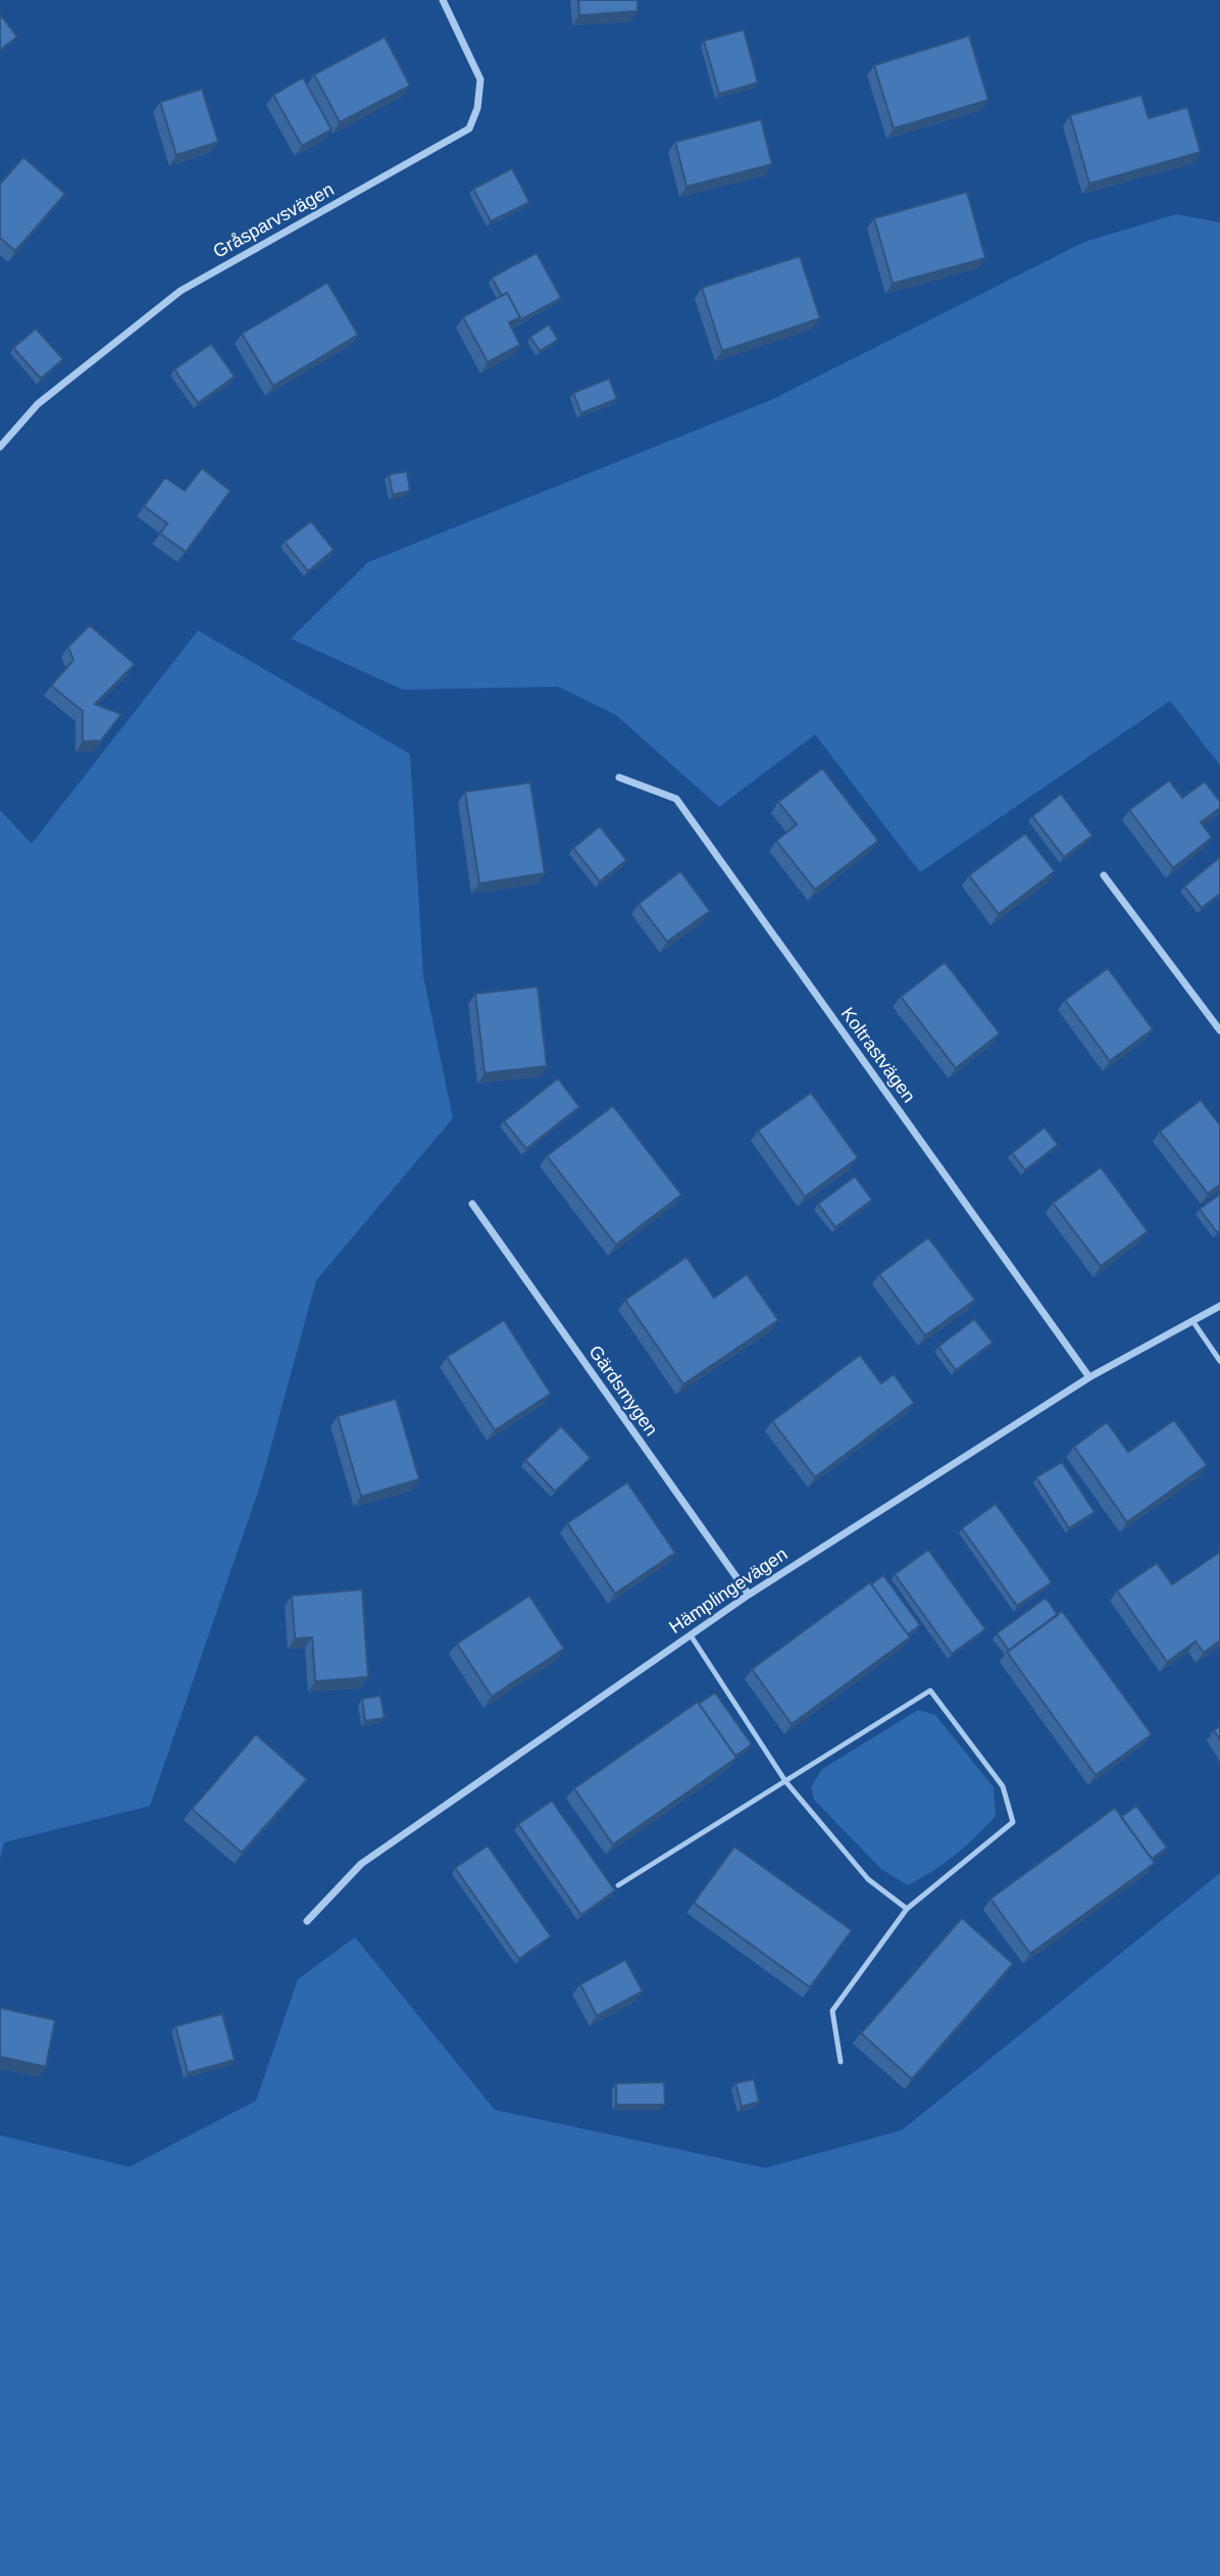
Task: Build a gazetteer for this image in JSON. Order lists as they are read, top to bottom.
{
  "streets": {
    "street": [
      "Gråsparvsvägen",
      "Koltrastvägen",
      "Gärdsmygen",
      "Hämplingevägen"
    ]
  },
  "crossings": [
    ["Koltrastvägen", "Hämplingevägen"],
    ["Gärdsmygen", "Hämplingevägen"]
  ]
}
